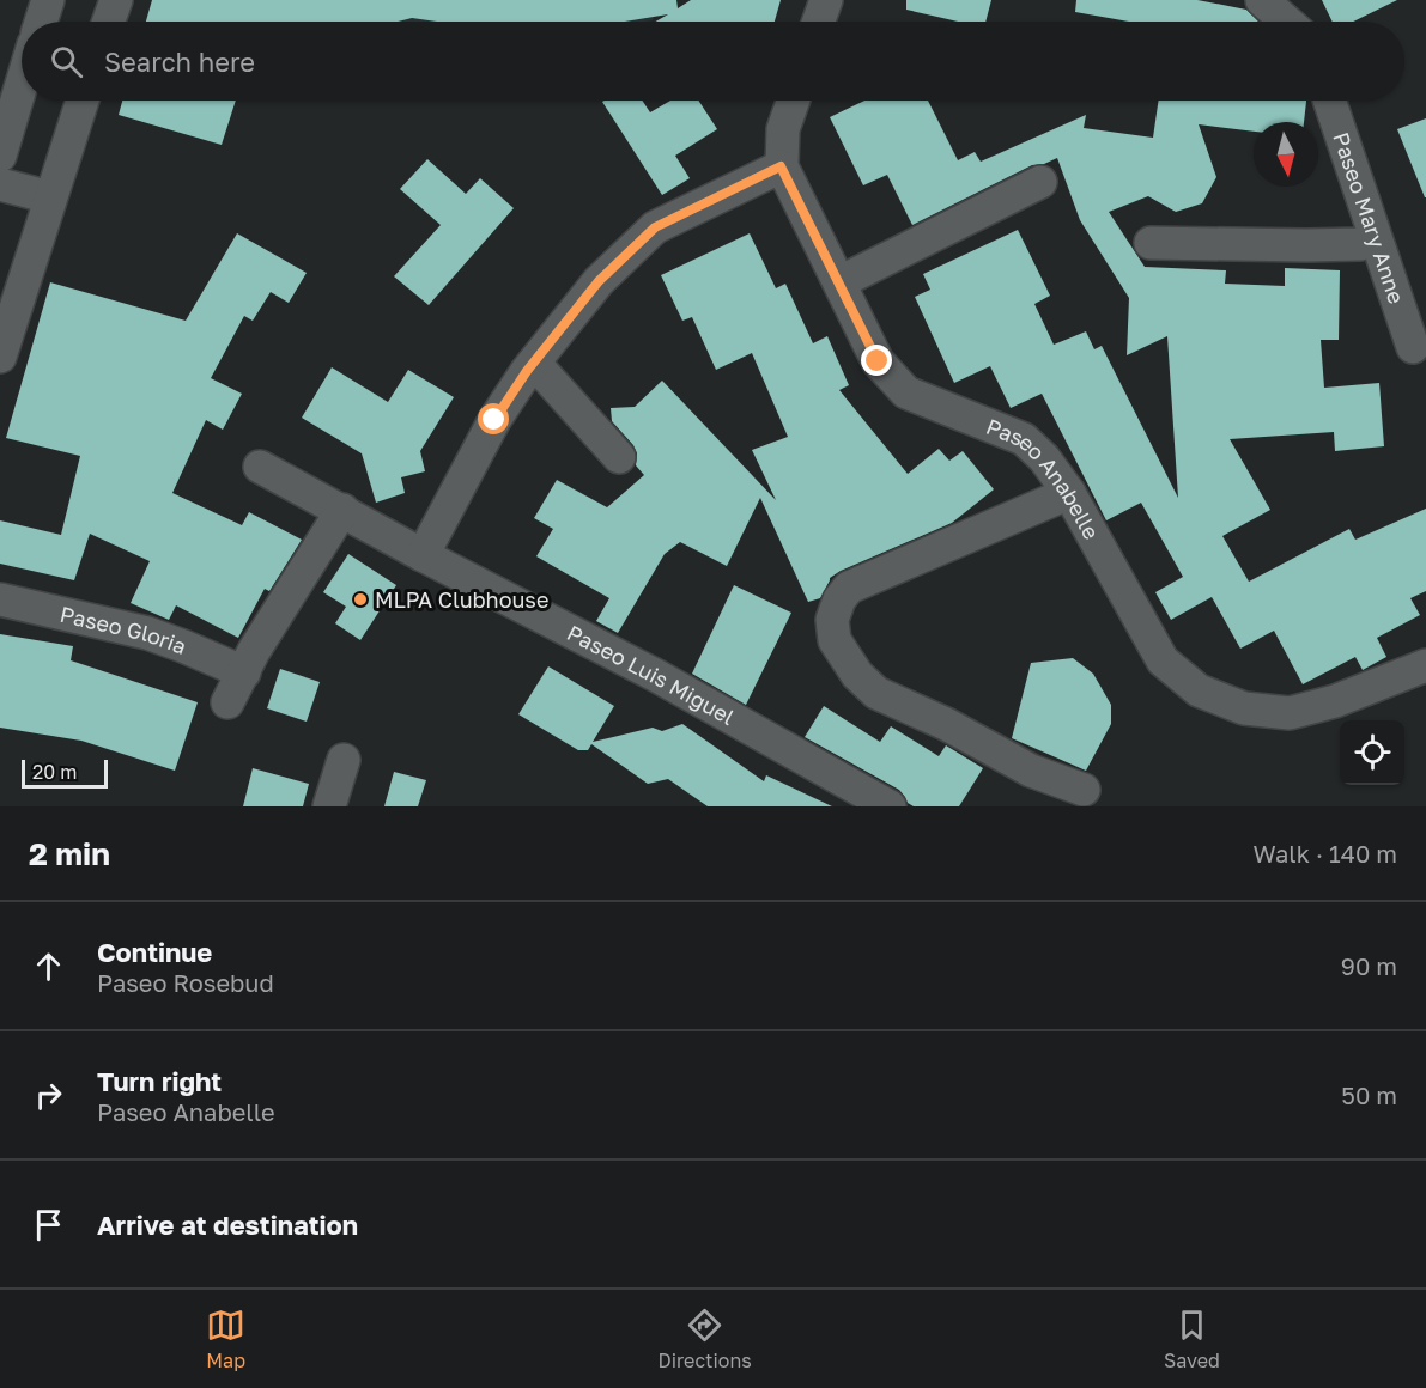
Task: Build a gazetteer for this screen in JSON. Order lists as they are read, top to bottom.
{
  "streets": {
    "street": [
      "Paseo Mary Anne",
      "Paseo Anabelle",
      "Paseo Gloria",
      "Paseo Luis Miguel"
    ]
  },
  "places": ["MLPA Clubhouse"],
  "scale_bar": "20 m",
  "north": "bottom",
  "page": {
    "search": "Search here",
    "scale": "20 m",
    "heading": ["2 min", "Walk · 140 m"],
    "list": [
      ["Continue", "Paseo Rosebud", "90 m"],
      ["Turn right", "Paseo Anabelle", "50 m"],
      "Arrive at destination"
    ],
    "nav": ["Map", "Directions", "Saved"]
  }
}
